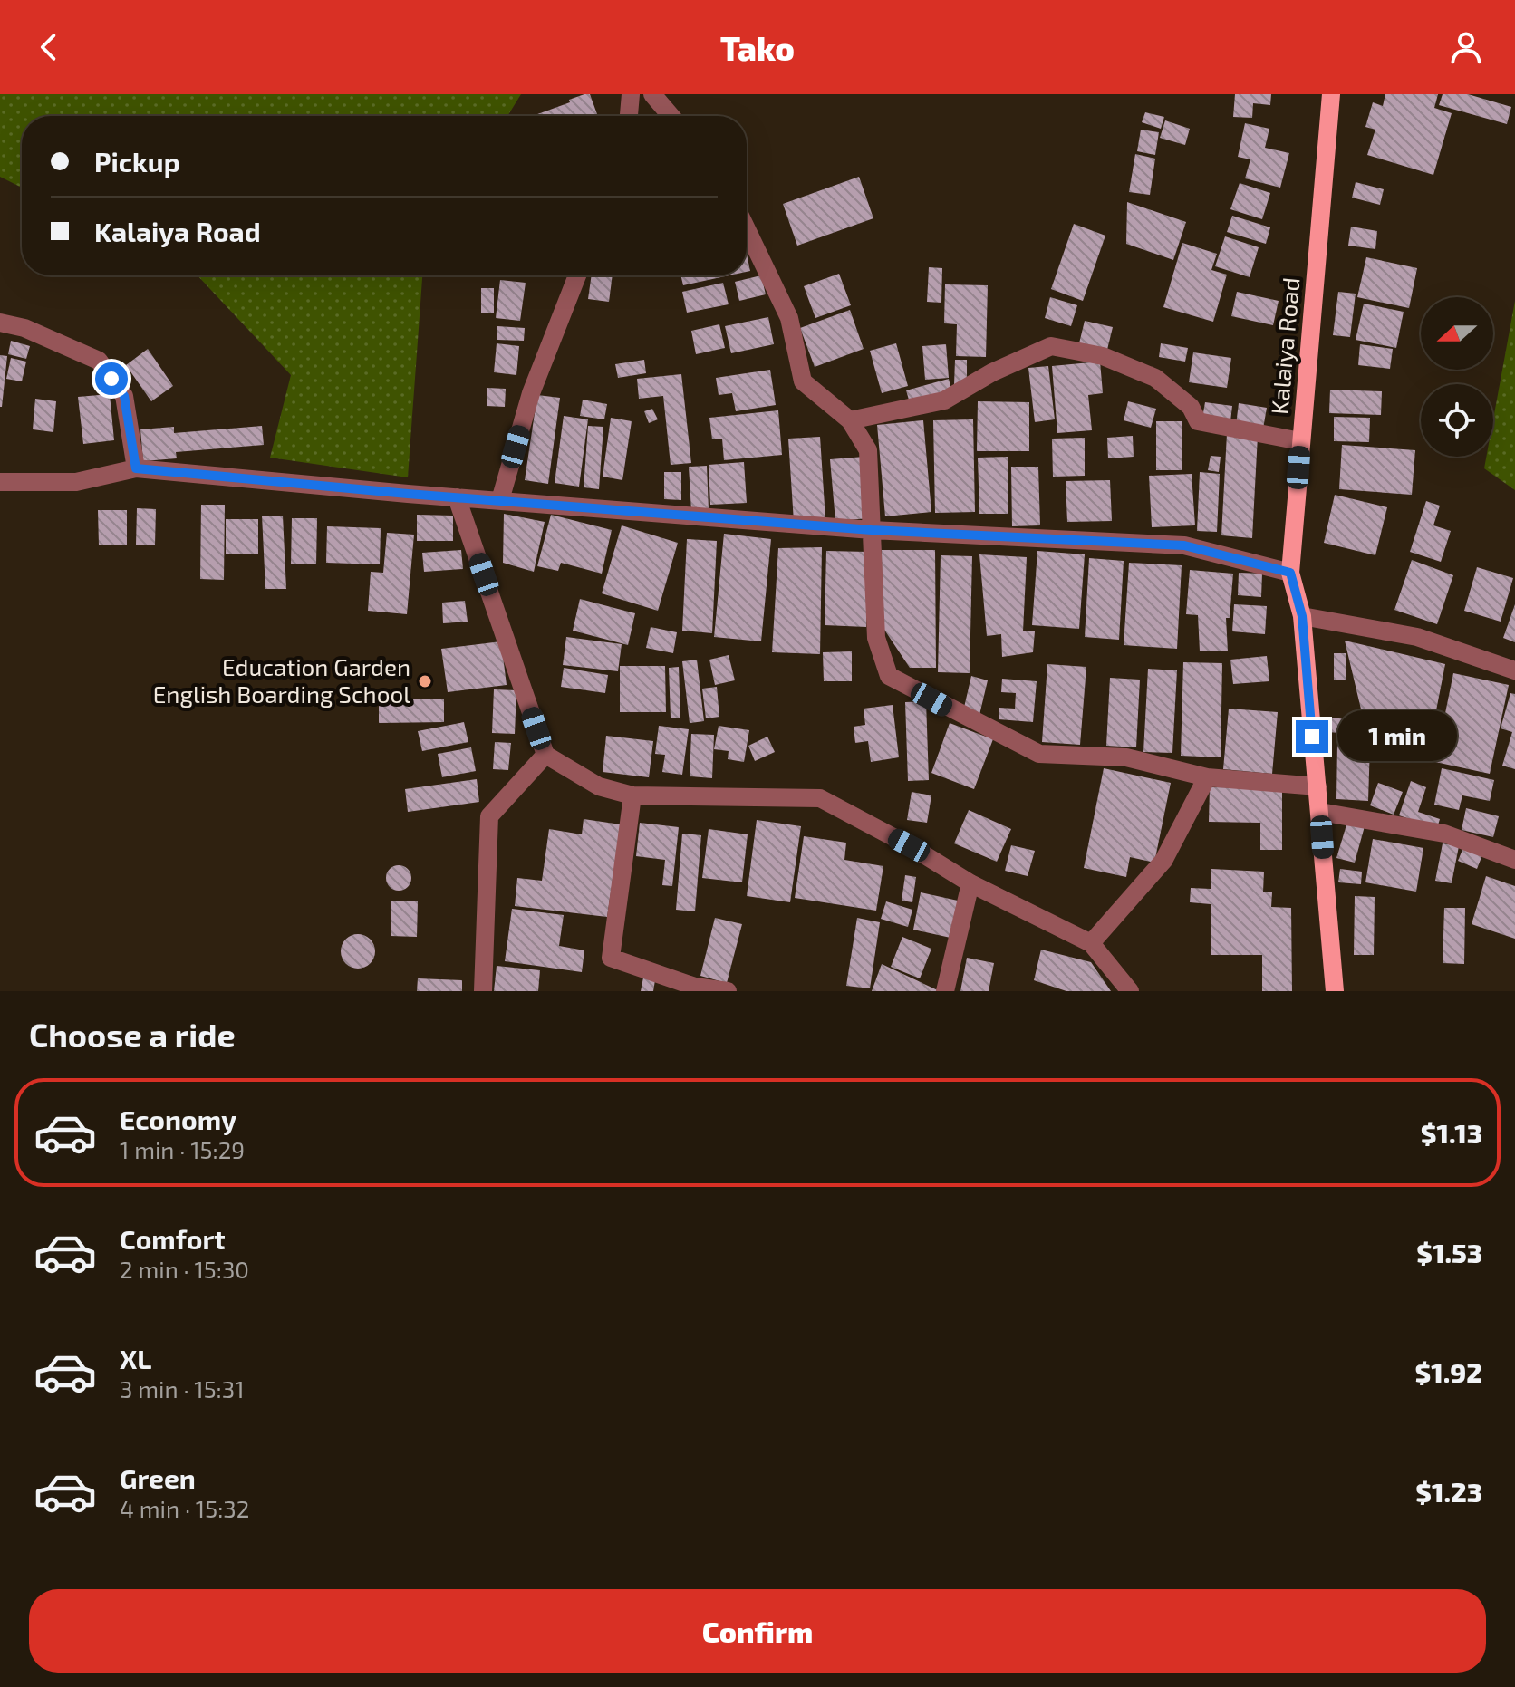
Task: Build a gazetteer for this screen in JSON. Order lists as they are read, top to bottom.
{
  "streets": {
    "main road": ["Kalaiya Road"]
  },
  "places": ["Education Garden English Boarding School"],
  "north": "left",
  "page": {
    "header": "Tako",
    "banner": ["Pickup", "Kalaiya Road"],
    "bubble": "1 min",
    "heading": "Choose a ride",
    "list": [
      {
        "name": "Economy",
        "note": "1 min · 15:29",
        "value": "$1.13"
      },
      {
        "name": "Comfort",
        "note": "2 min · 15:30",
        "value": "$1.53"
      },
      {
        "name": "XL",
        "note": "3 min · 15:31",
        "value": "$1.92"
      },
      {
        "name": "Green",
        "note": "4 min · 15:32",
        "value": "$1.23"
      }
    ],
    "buttons": "Confirm"
  }
}
